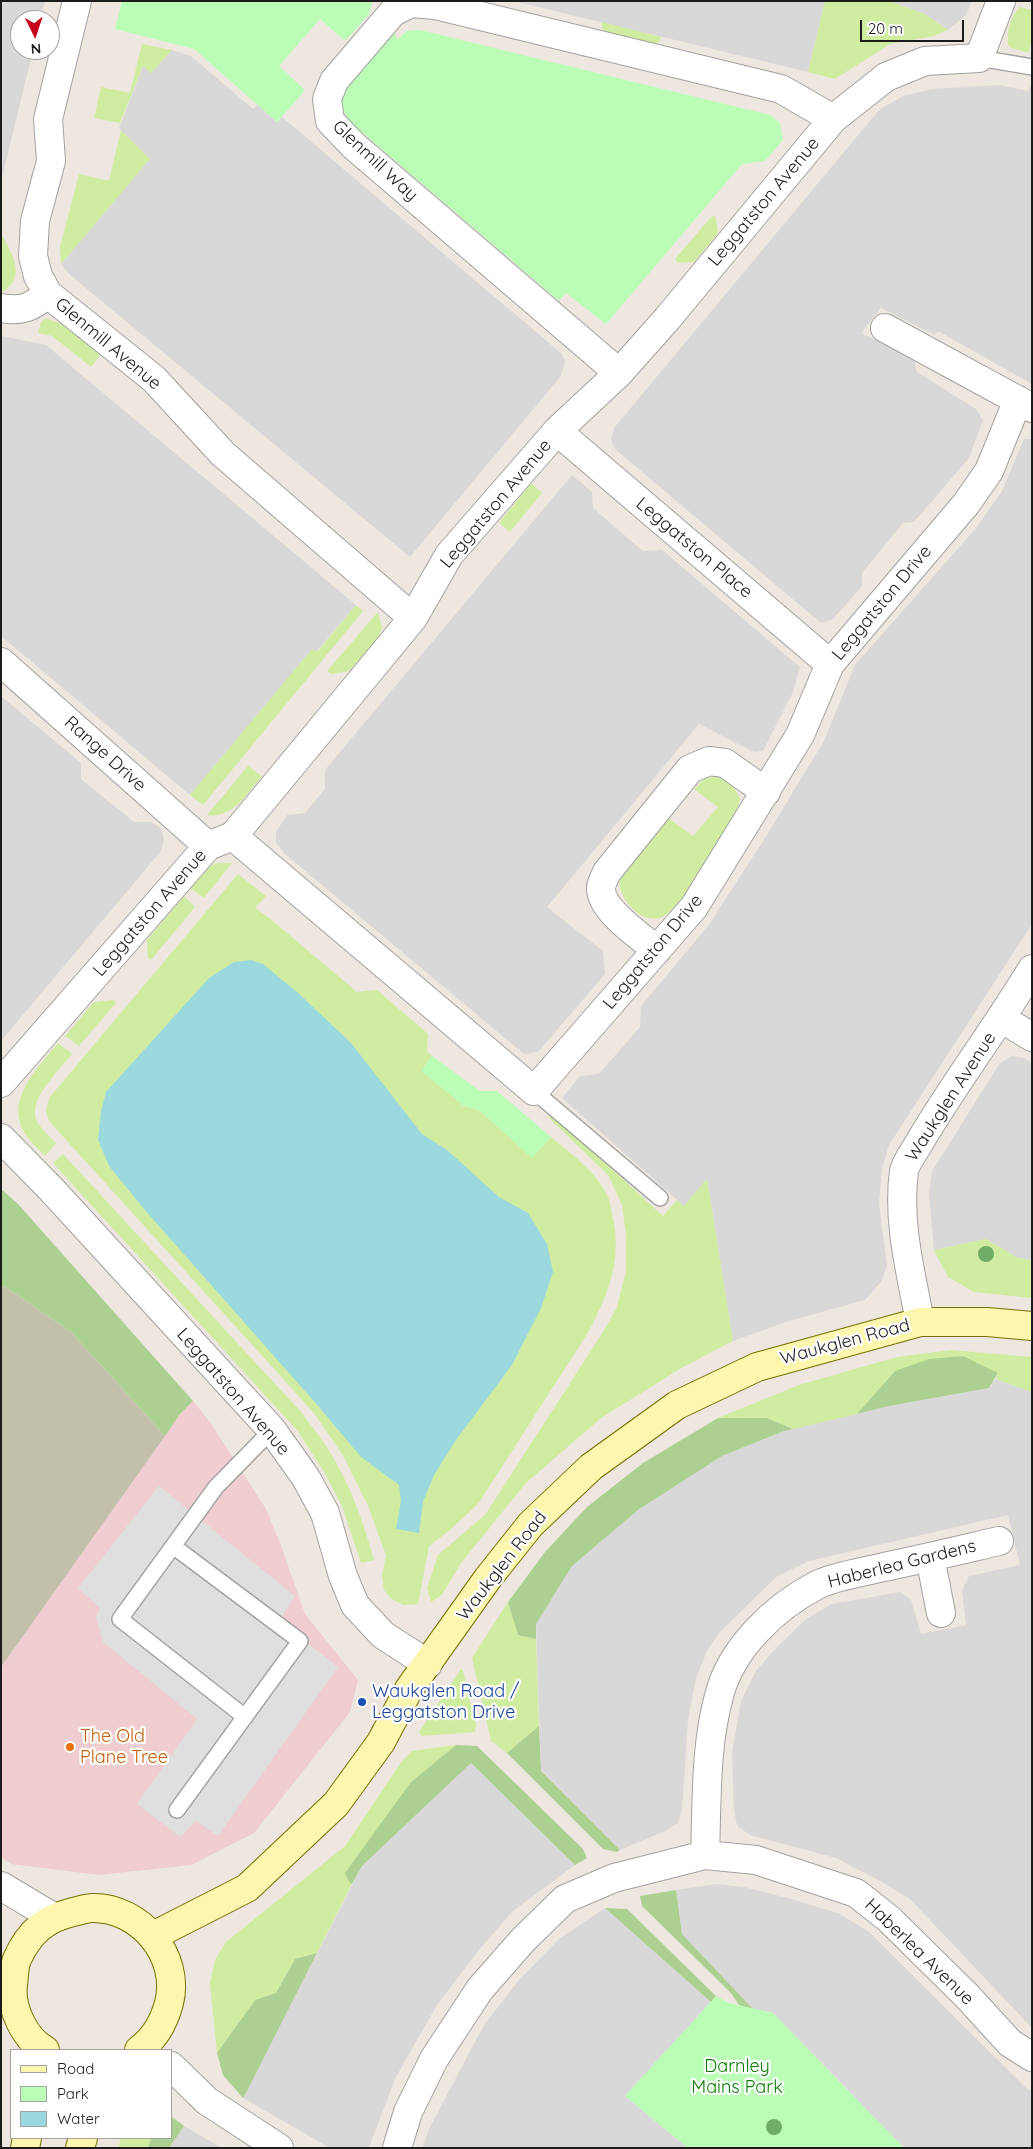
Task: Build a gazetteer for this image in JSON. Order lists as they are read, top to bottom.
{
  "streets": {
    "street": [
      "Glenmill Way",
      "Leggatston Avenue",
      "Glenmill Avenue",
      "Leggatston Place",
      "Leggatston Drive",
      "Range Drive",
      "Waukglen Avenue",
      "Waukglen Road",
      "Haberlea Gardens",
      "Haberlea Avenue"
    ]
  },
  "crossings": [
    ["Glenmill Way", "Leggatston Avenue"],
    ["Leggatston Avenue", "Glenmill Avenue"],
    ["Leggatston Avenue", "Leggatston Place"],
    ["Leggatston Avenue", "Range Drive"],
    ["Leggatston Avenue", "Waukglen Road"],
    ["Leggatston Place", "Leggatston Drive"],
    ["Waukglen Avenue", "Waukglen Road"],
    ["Haberlea Gardens", "Haberlea Avenue"]
  ],
  "parks": ["Darnley Mains Park"],
  "places": ["Waukglen Road / Leggatston Drive", "The Old Plane Tree"],
  "legend": ["Road", "Park", "Water"],
  "scale_bar": "20 m",
  "north": "bottom"
}
